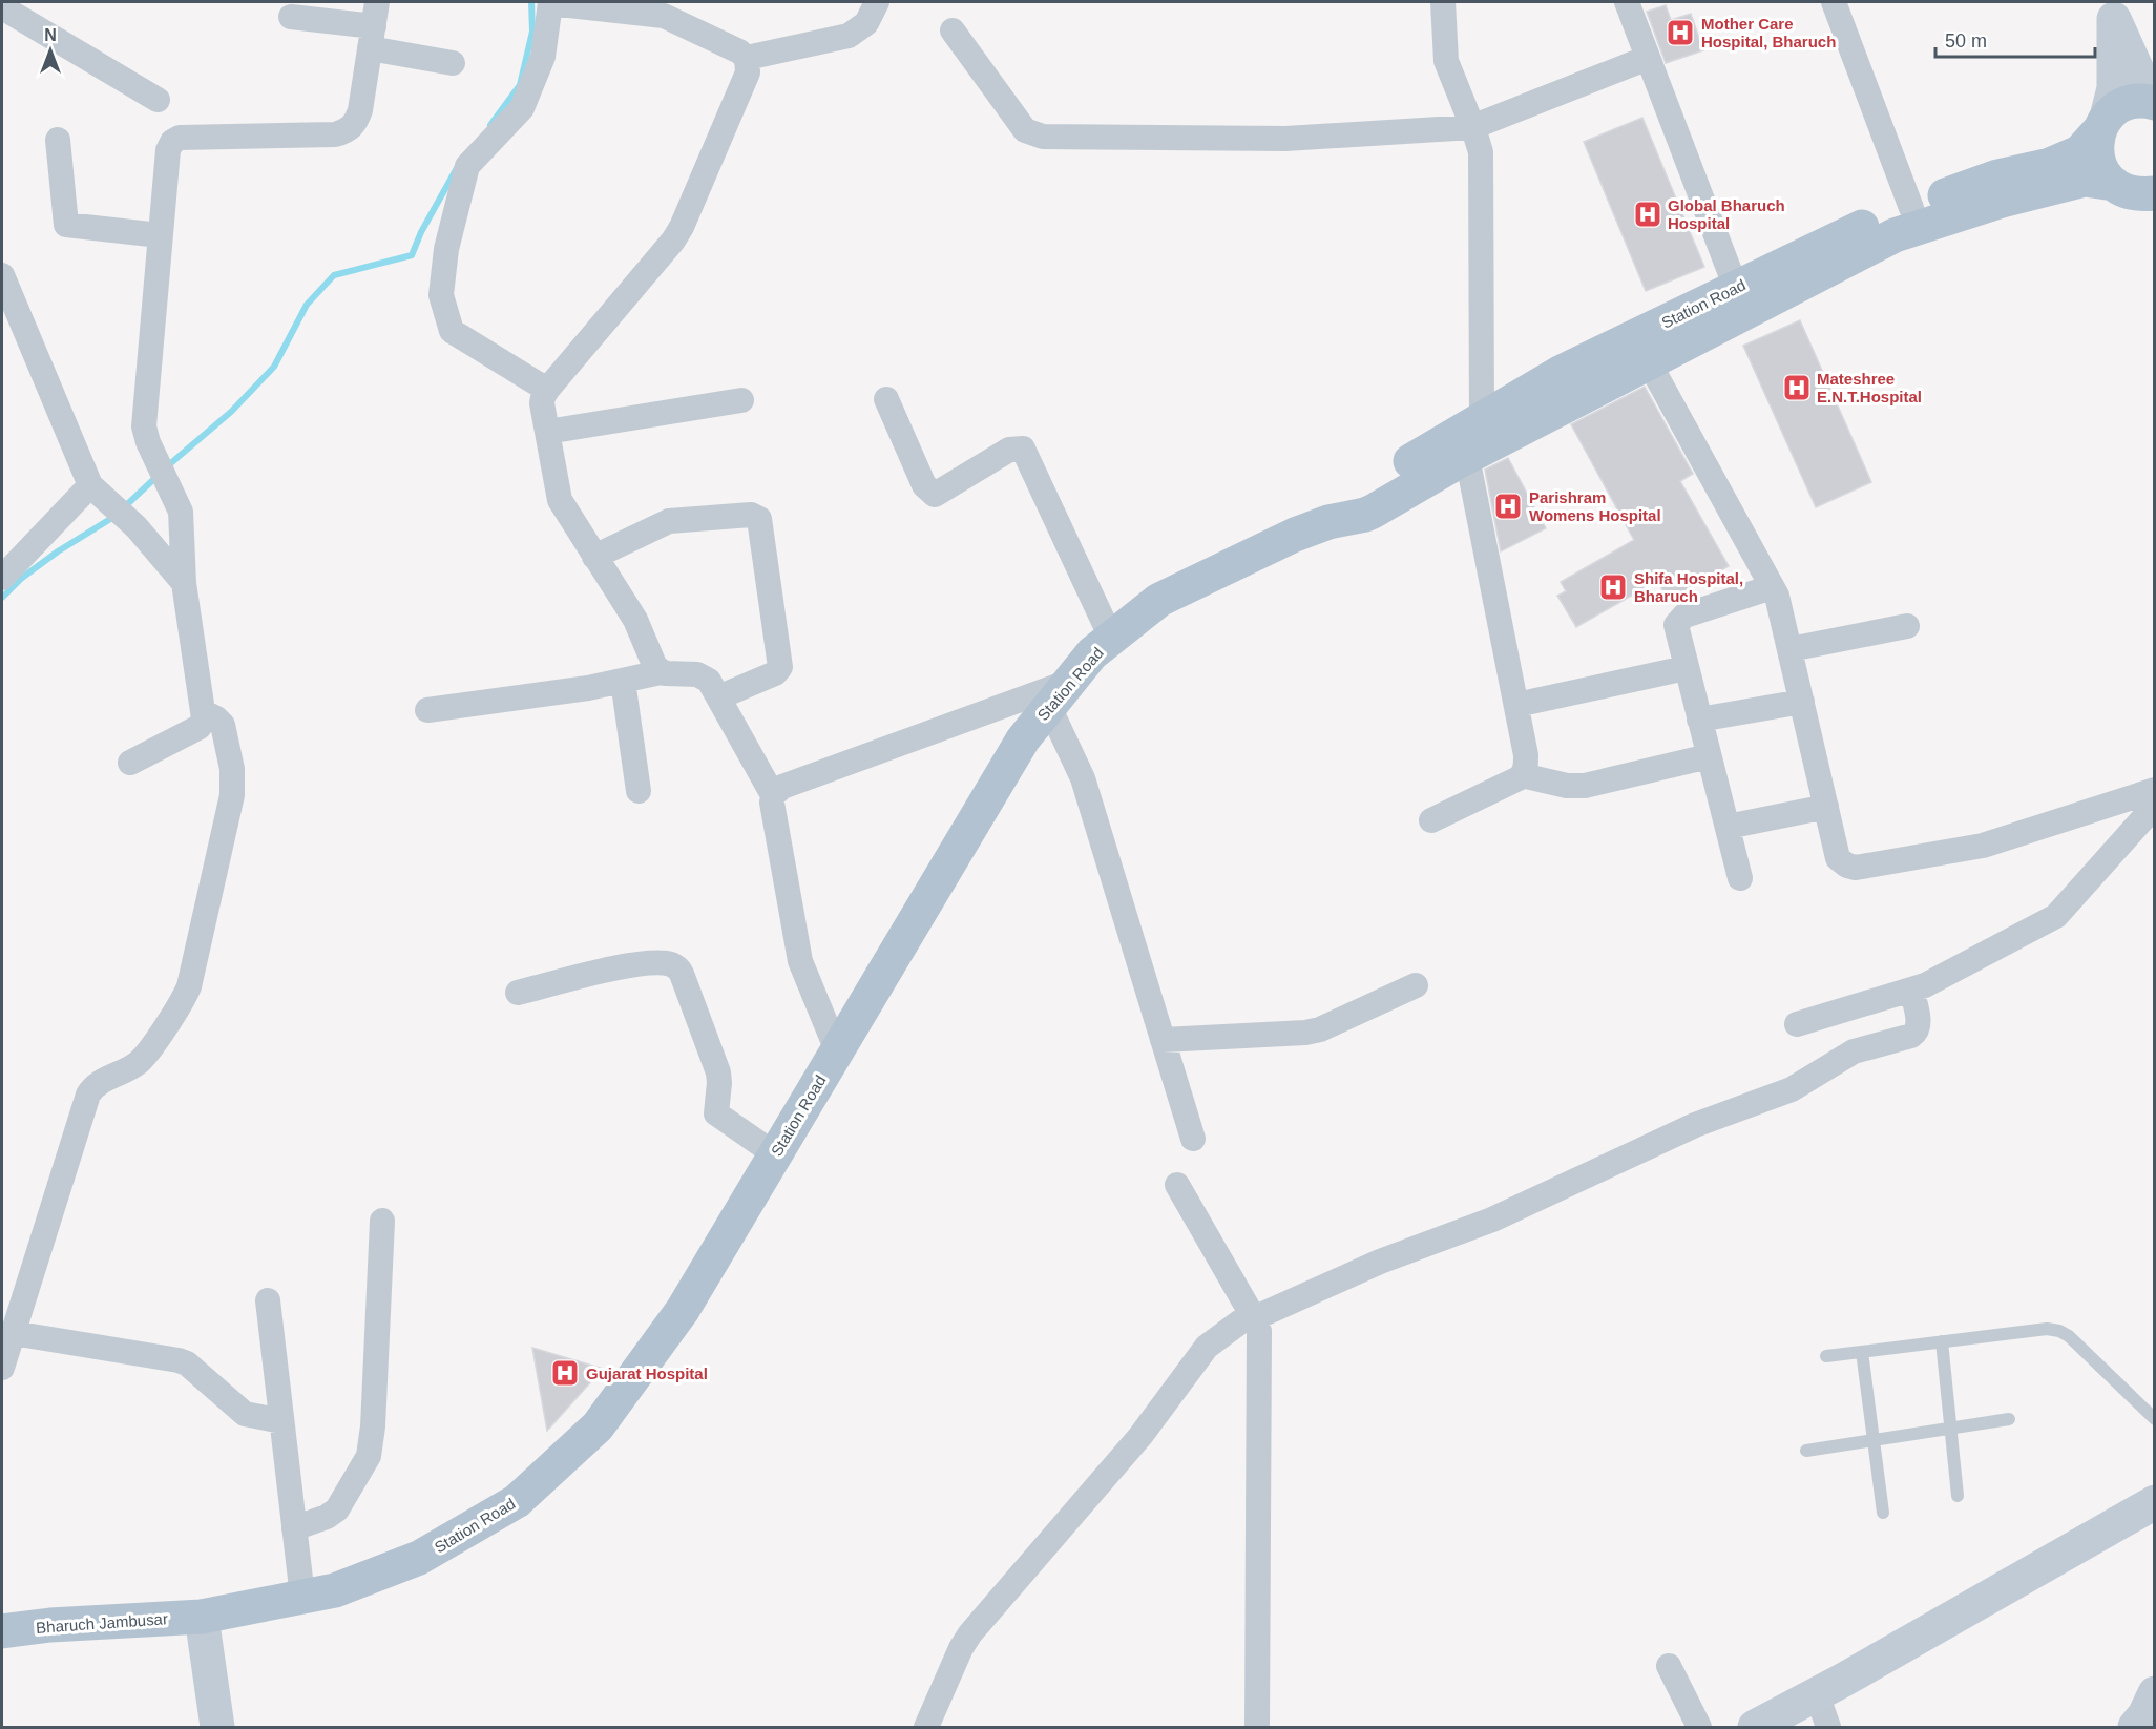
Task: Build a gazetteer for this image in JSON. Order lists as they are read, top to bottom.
{
  "streets": {
    "main road": ["Station Road", "Bharuch Jambusar"]
  },
  "crossings": [
    ["Station Road", "Bharuch Jambusar"]
  ],
  "places": {
    "hospital": [
      "Mother Care Hospital, Bharuch",
      "Global Bharuch Hospital",
      "Mateshree E.N.T.Hospital",
      "Parishram Womens Hospital",
      "Shifa Hospital, Bharuch",
      "Gujarat Hospital"
    ]
  },
  "scale_bar": "50 m",
  "north": "top"
}
